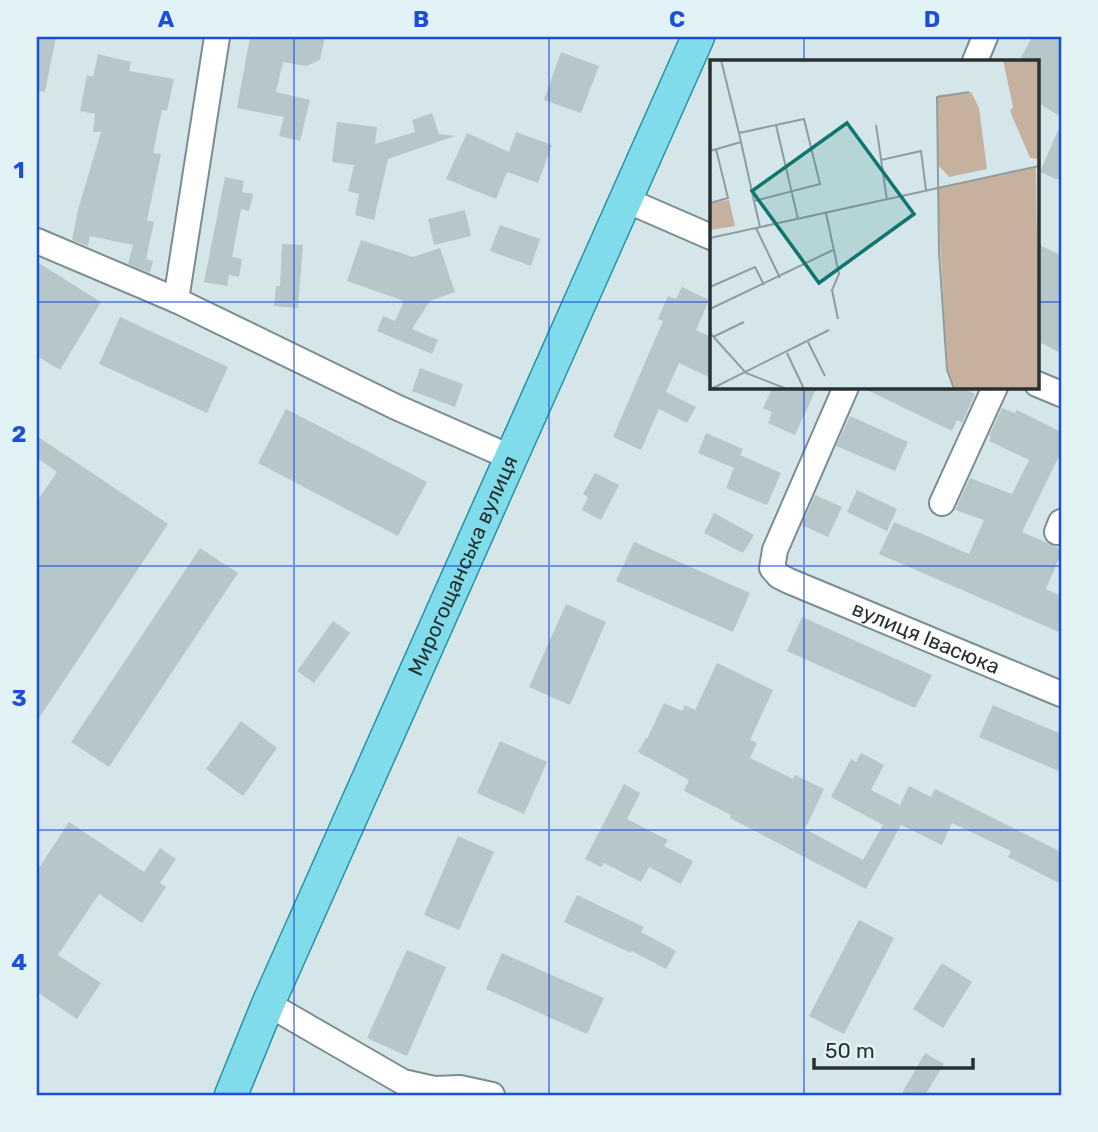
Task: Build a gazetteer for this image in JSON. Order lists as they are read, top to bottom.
{
  "streets": {
    "main road": ["Мирогощанська вулиця"],
    "street": ["вулиця Івасюка"]
  },
  "scale_bar": "50 m",
  "grid": {
    "columns": [
      "A",
      "B",
      "C",
      "D"
    ],
    "rows": [
      "1",
      "2",
      "3",
      "4"
    ]
  }
}
